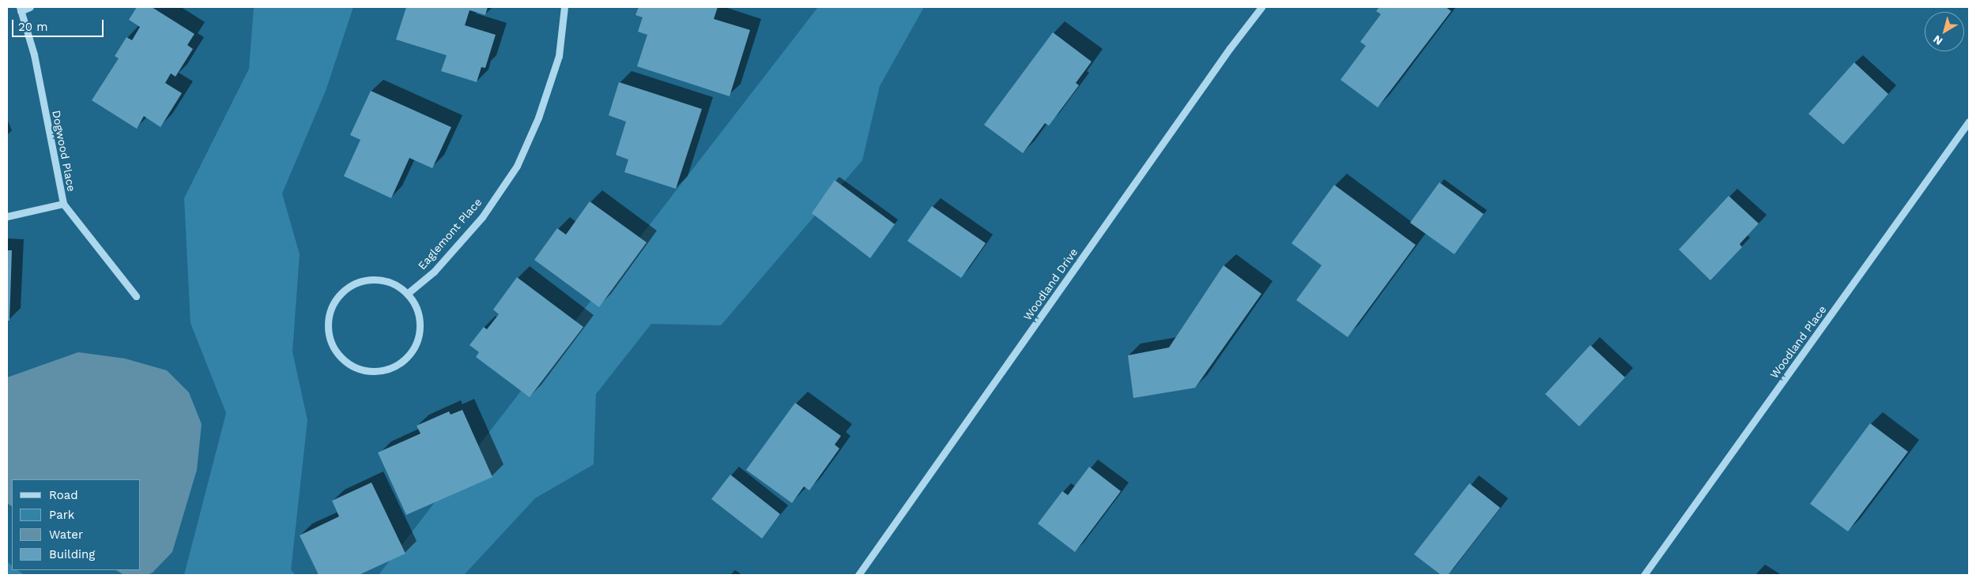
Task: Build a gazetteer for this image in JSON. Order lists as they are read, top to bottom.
{
  "streets": {
    "street": [
      "Dogwood Place",
      "Eaglemont Place",
      "Woodland Drive",
      "Woodland Place"
    ]
  },
  "legend": [
    "Road",
    "Park",
    "Water",
    "Building"
  ],
  "scale_bar": "20 m",
  "north": "bottom left"
}
